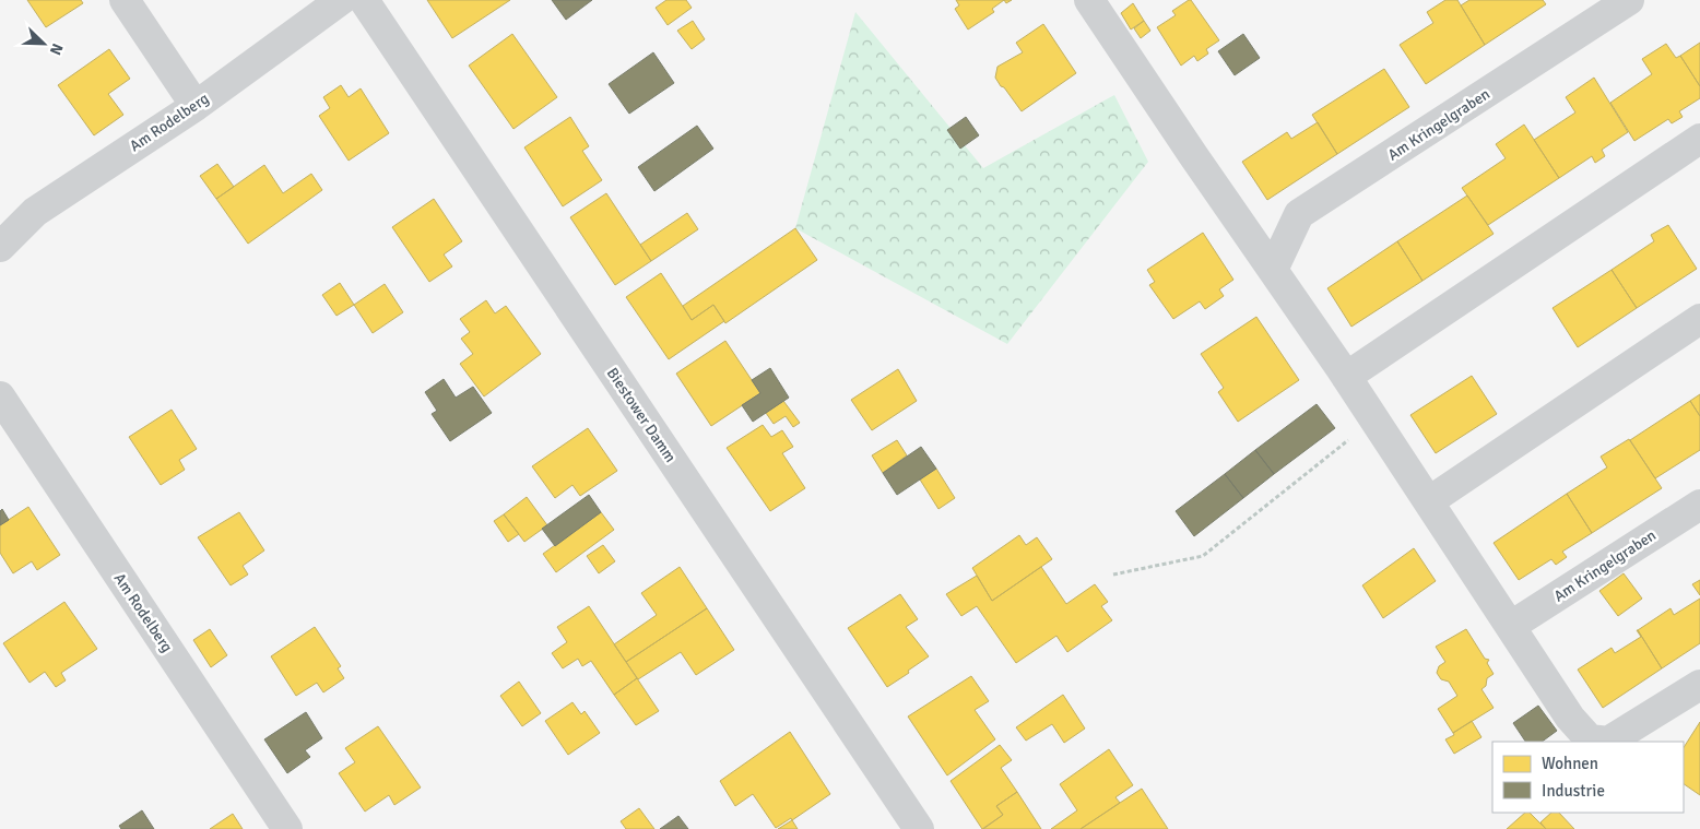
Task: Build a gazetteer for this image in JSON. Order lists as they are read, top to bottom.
{
  "streets": {
    "street": ["Am Rodelberg", "Am Kringelgraben", "Biestower Damm"]
  },
  "legend": ["Wohnen", "Industrie"],
  "north": "bottom right"
}
